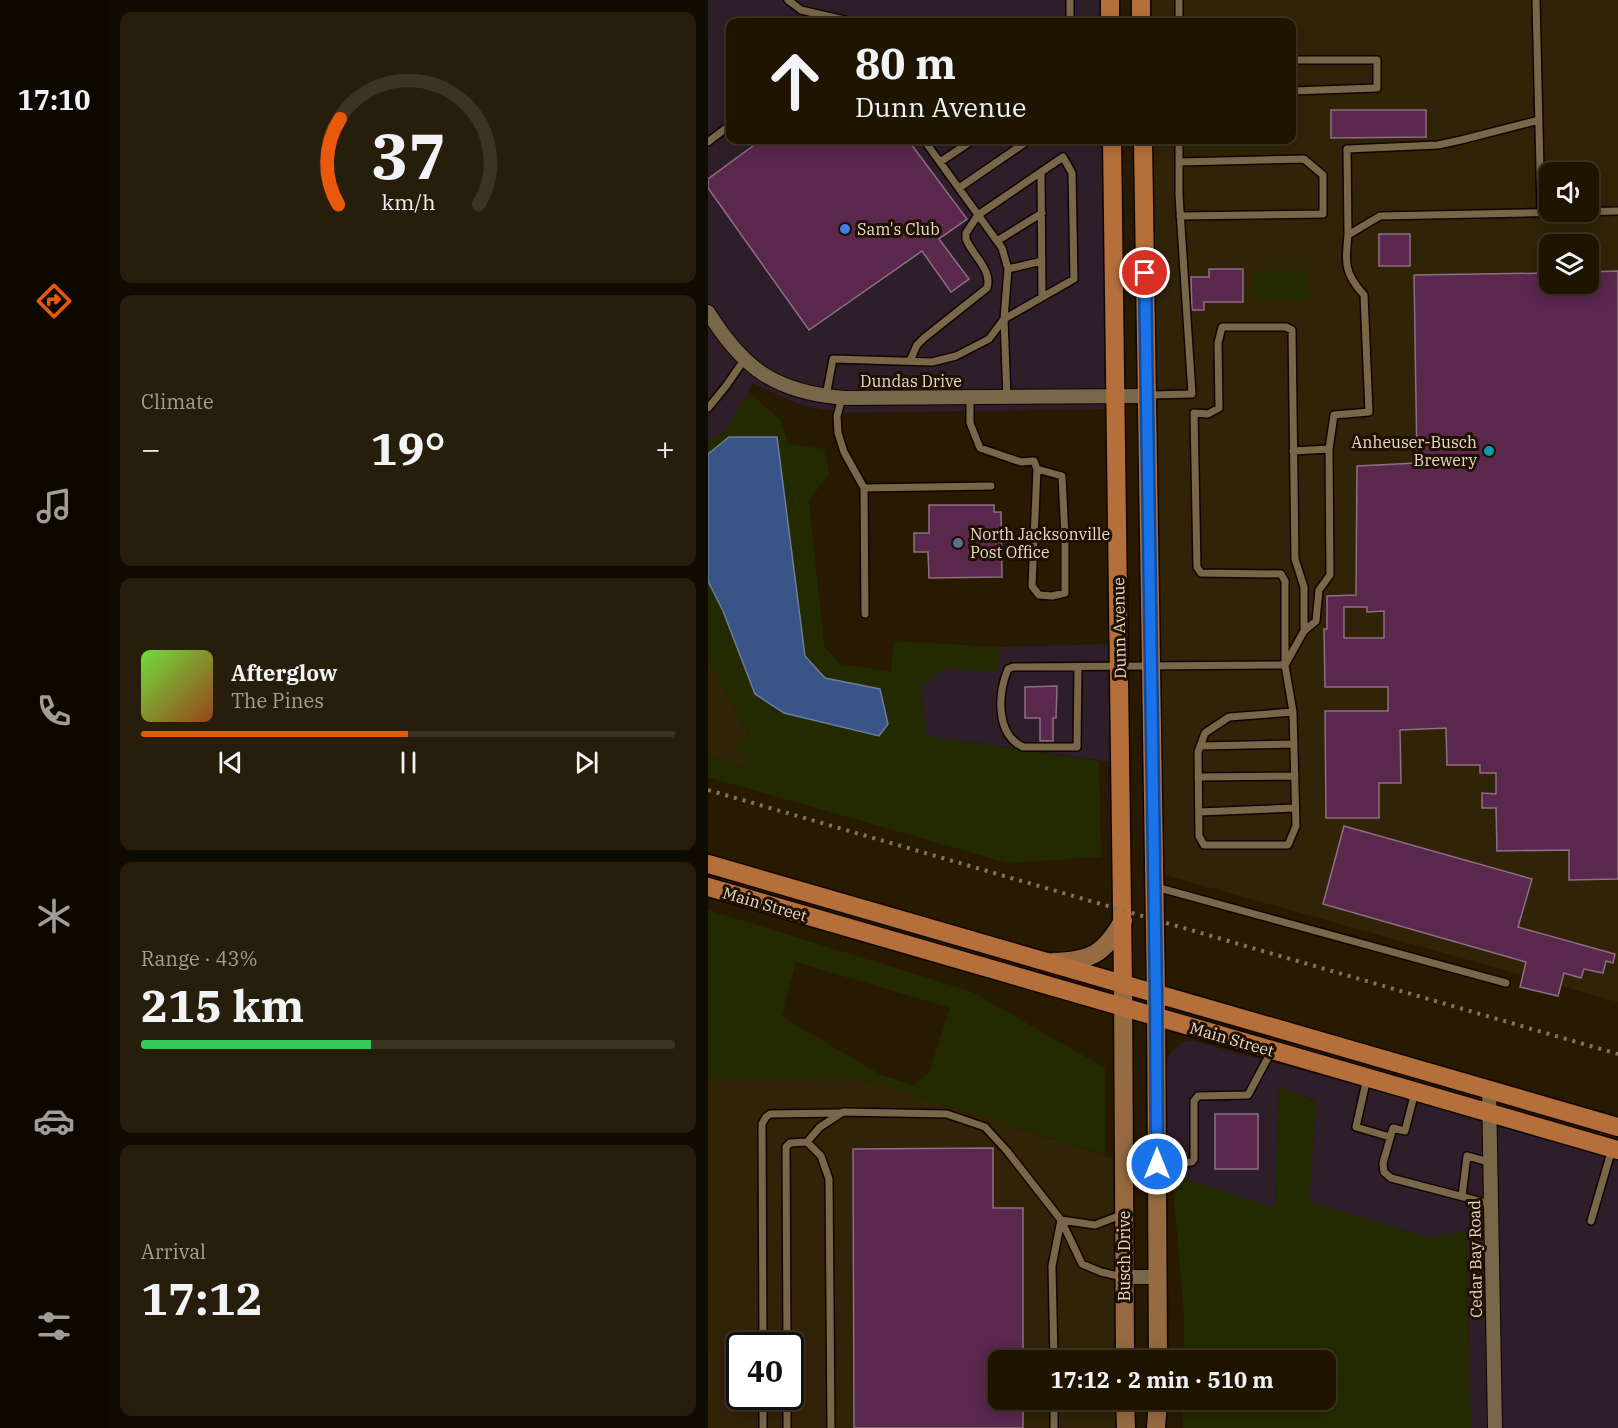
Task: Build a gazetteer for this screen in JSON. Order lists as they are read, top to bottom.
{
  "streets": {
    "main road": ["Dunn Avenue", "Main Street"],
    "street": ["Dundas Drive", "Busch Drive", "Cedar Bay Road"]
  },
  "crossings": [
    ["Dundas Drive", "Dunn Avenue"],
    ["Dunn Avenue", "Main Street"],
    ["Dunn Avenue", "Busch Drive"],
    ["Main Street", "Busch Drive"],
    ["Main Street", "Cedar Bay Road"]
  ],
  "places": ["Sam's Club", "Anheuser-Busch Brewery", "North Jacksonville Post Office"],
  "page": {
    "tabs": "17:10",
    "turn": ["80 m", "Dunn Avenue"],
    "tile": [
      "Climate",
      ["Range · 43%", "215 km"],
      ["Arrival", "17:12"]
    ],
    "heat": ["−", "19°", "+"],
    "song": ["Afterglow", "The Pines"],
    "limit": "40",
    "trip": "17:12 · 2 min · 510 m",
    "gauge": ["37", "km/h"]
  }
}
